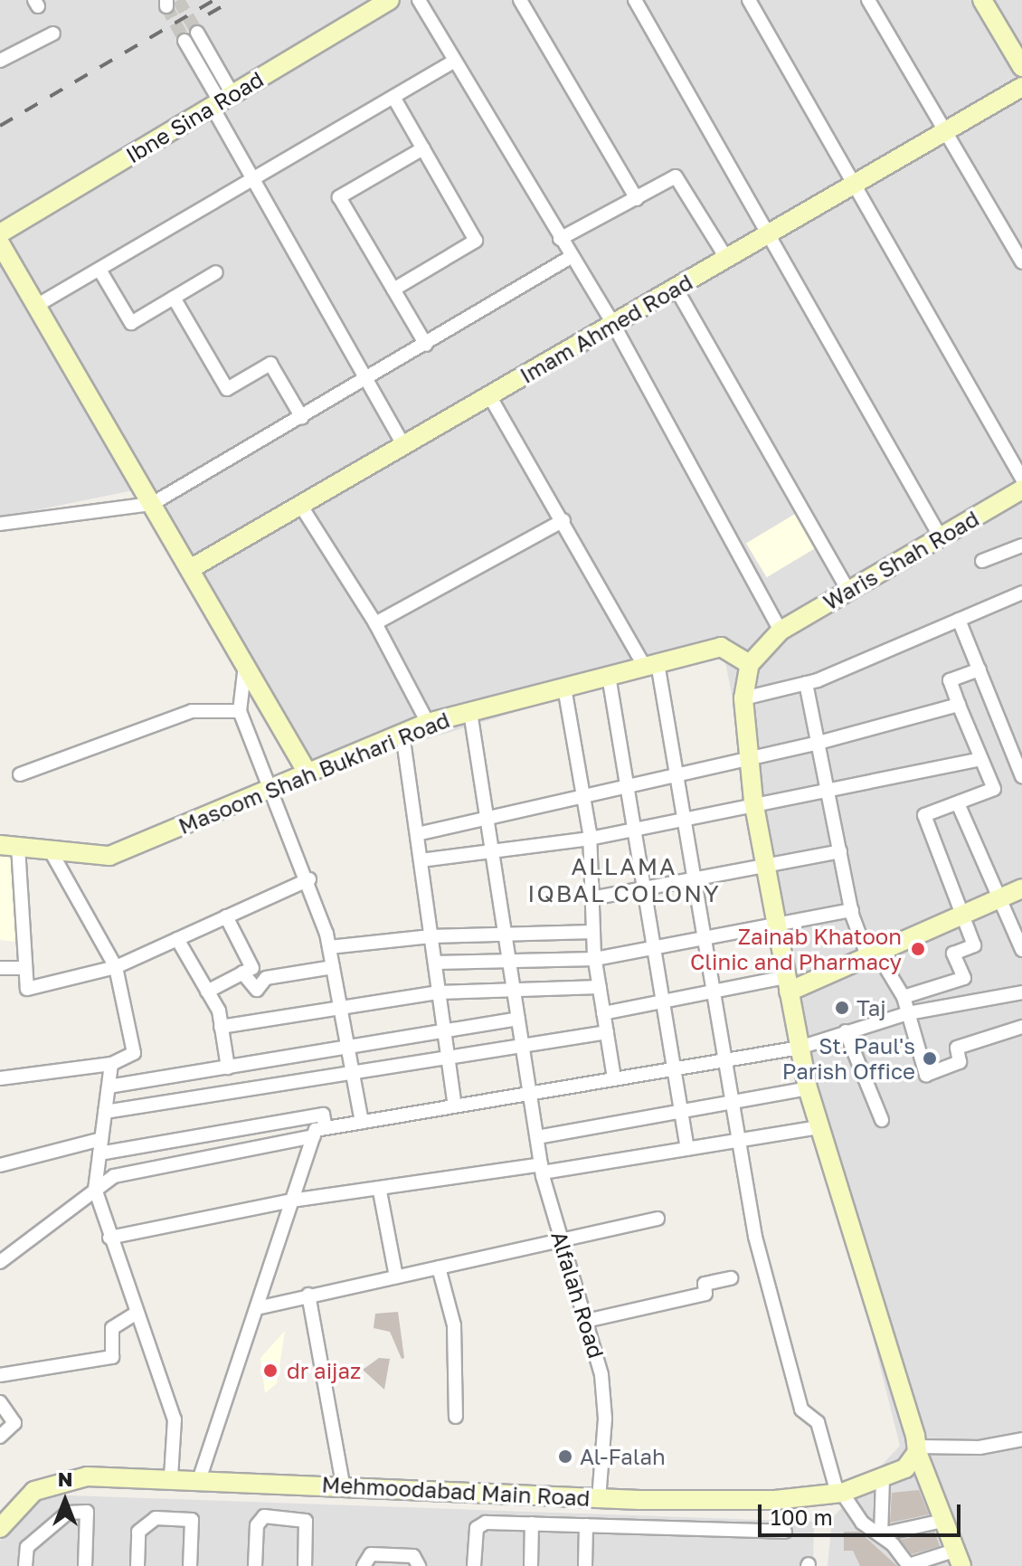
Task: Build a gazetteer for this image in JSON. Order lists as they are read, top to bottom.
{
  "streets": {
    "street": [
      "Ibne Sina Road",
      "Imam Ahmed Road",
      "Waris Shah Road",
      "Masoom Shah Bukhari Road",
      "Alfalah Road",
      "Mehmoodabad Main Road"
    ]
  },
  "crossings": [
    ["Masoom Shah Bukhari Road", "Alfalah Road"],
    ["Alfalah Road", "Mehmoodabad Main Road"]
  ],
  "districts": ["ALLAMA IQBAL COLONY"],
  "places": [
    "Zainab Khatoon Clinic and Pharmacy",
    "Taj",
    "St. Paul's Parish Office",
    "dr aijaz",
    "Al-Falah"
  ],
  "scale_bar": "100 m",
  "north": "top"
}
